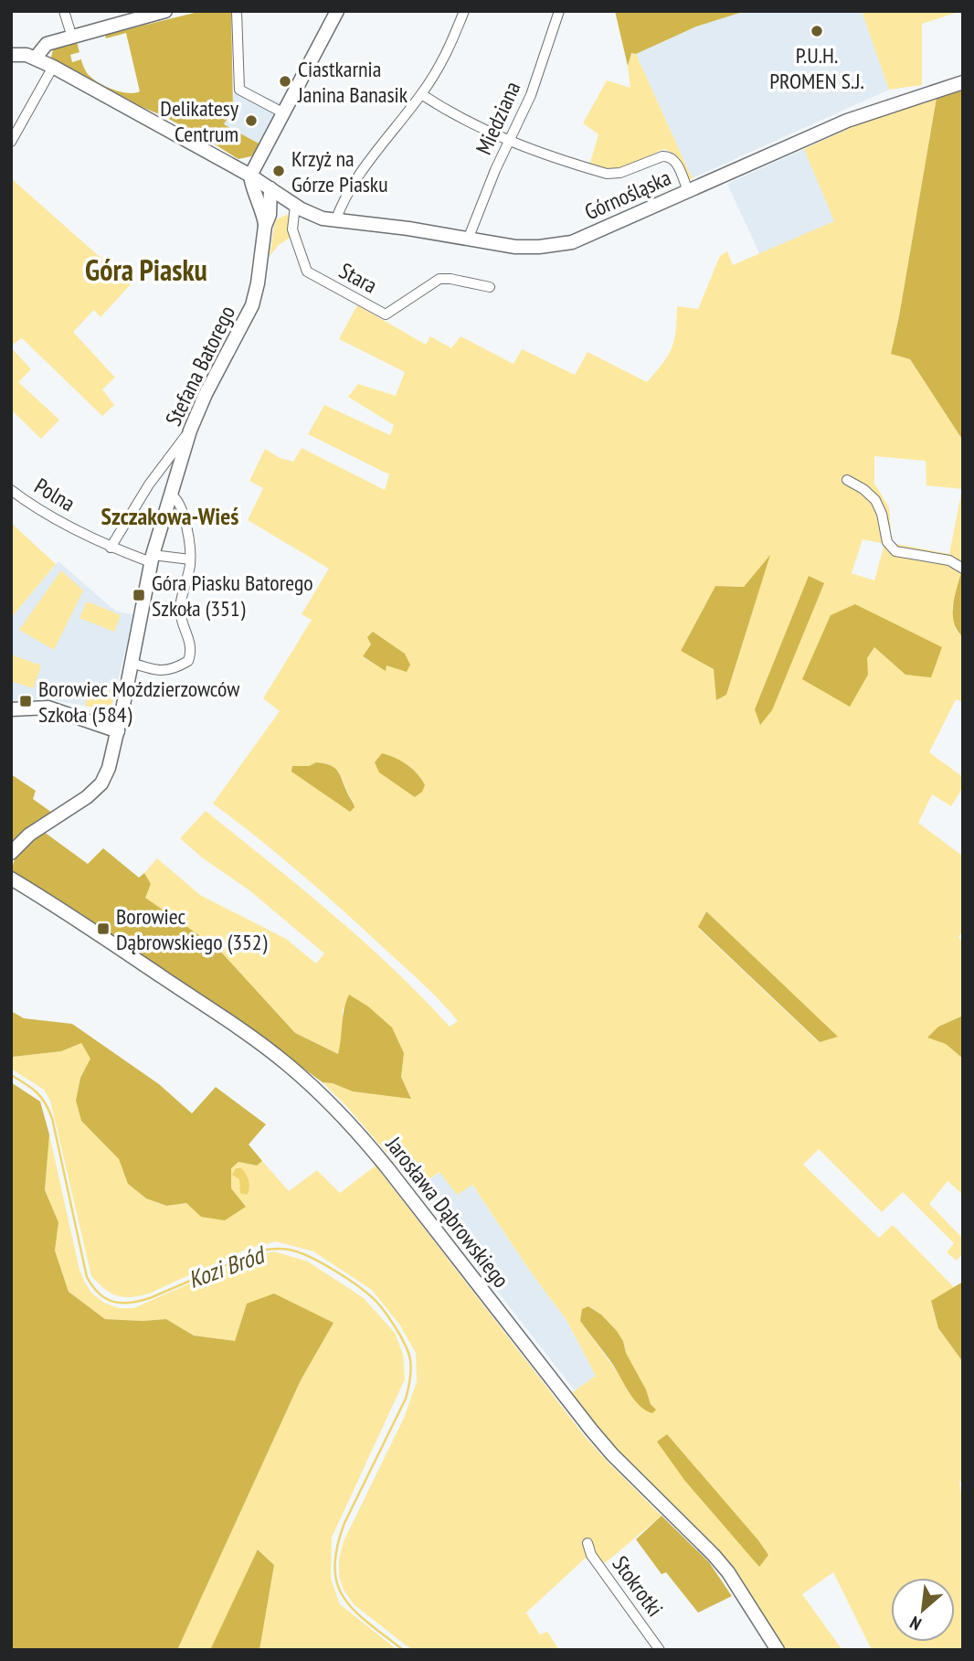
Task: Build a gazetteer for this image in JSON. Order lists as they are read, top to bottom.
{
  "streets": {
    "street": [
      "Miedziana",
      "Górnośląska",
      "Stara",
      "Stefana Batorego",
      "Polna",
      "Jarosława Dąbrowskiego",
      "Stokrotki"
    ]
  },
  "crossings": [
    ["Miedziana", "Górnośląska"],
    ["Górnośląska", "Stara"],
    ["Górnośląska", "Stefana Batorego"],
    ["Stefana Batorego", "Polna"]
  ],
  "districts": ["Góra Piasku", "Szczakowa-Wieś"],
  "water": ["Kozi Bród"],
  "places": {
    "other": [
      "P.U.H. PROMEN S.J.",
      "Ciastkarnia Janina Banasik",
      "Delikatesy Centrum",
      "Krzyż na Górze Piasku"
    ],
    "transit": ["Góra Piasku Batorego Szkoła (351)", "Borowiec Moździerzowców Szkoła (584)", "Borowiec Dąbrowskiego (352)"]
  },
  "north": "bottom left"
}
